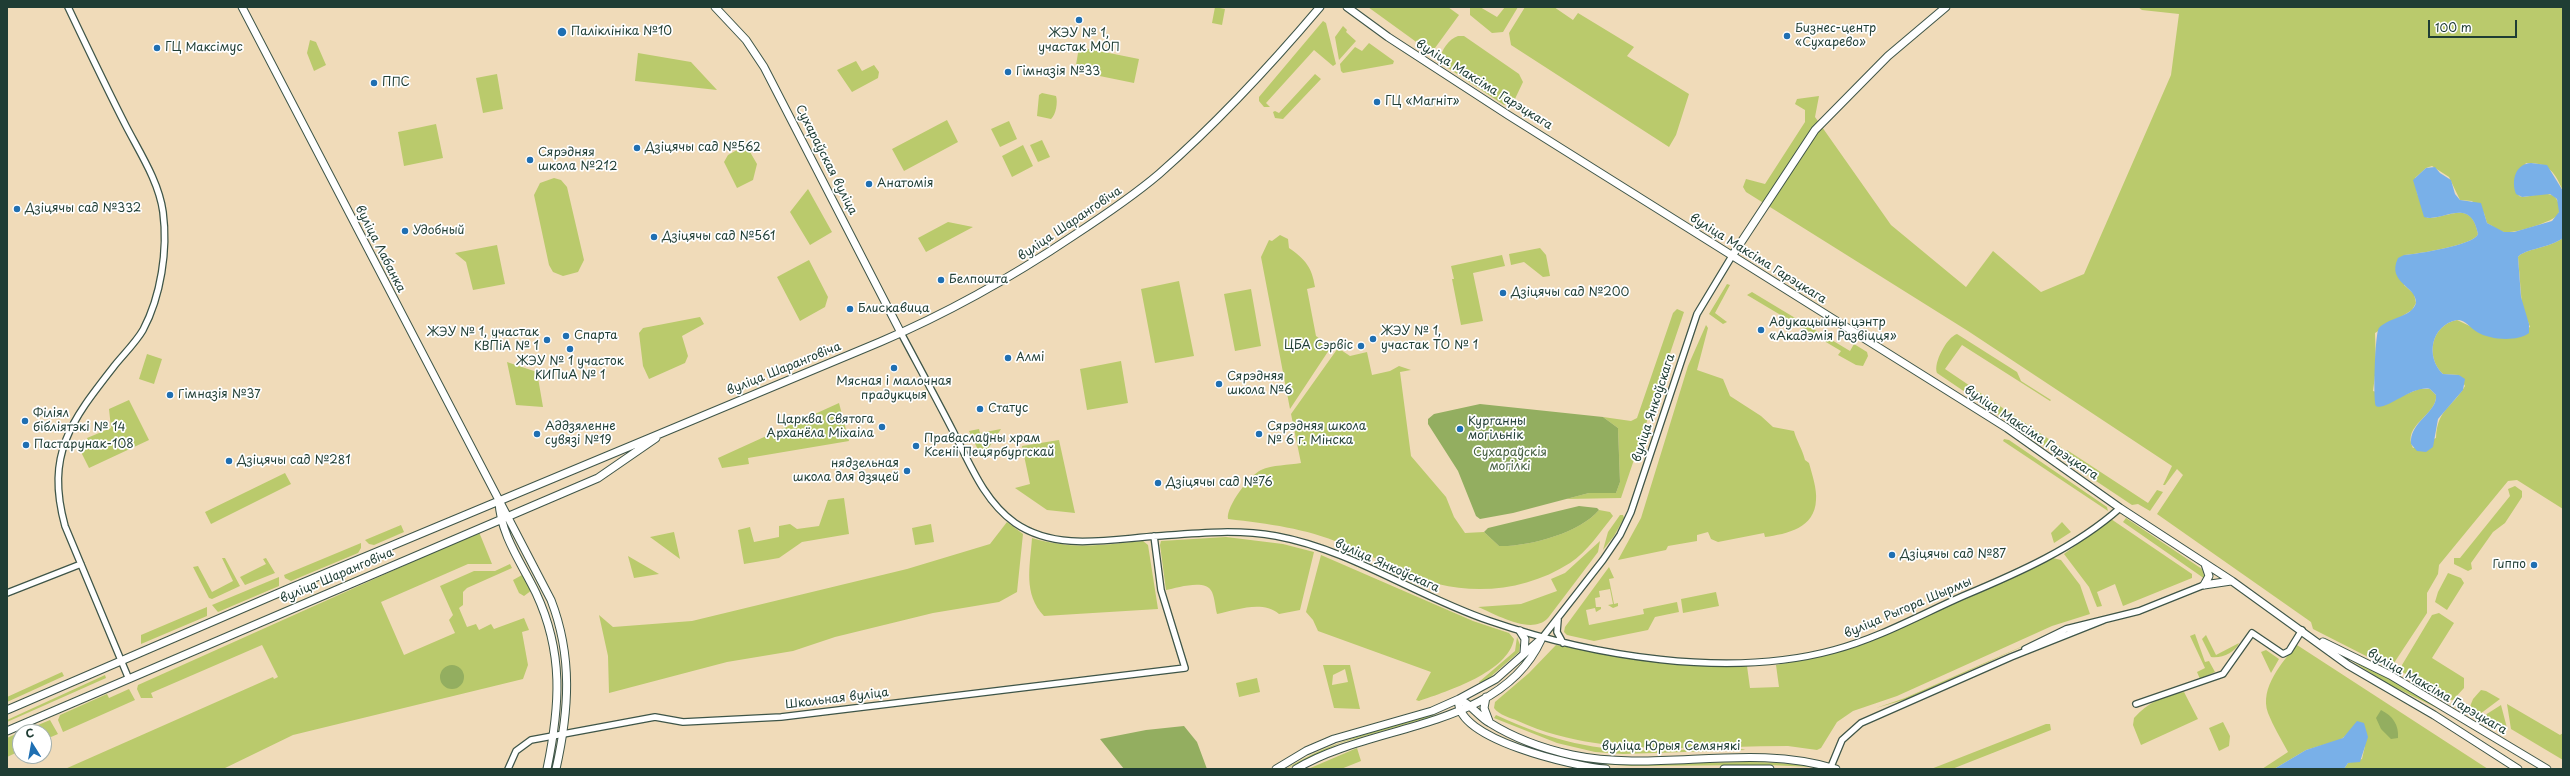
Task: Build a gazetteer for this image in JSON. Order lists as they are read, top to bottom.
{
  "streets": {
    "main road": [
      "вуліца Максіма Гарэцкага",
      "Сухараўская вуліца",
      "вуліца Шаранговіча",
      "вуліца Лабанка",
      "вуліца Юрыя Семянякі"
    ],
    "street": ["вуліца Янкоўскага", "вуліца Рыгора Шырмы", "Школьная вуліца"]
  },
  "crossings": [
    ["вуліца Максіма Гарэцкага", "вуліца Янкоўскага"],
    ["вуліца Максіма Гарэцкага", "вуліца Рыгора Шырмы"],
    ["Сухараўская вуліца", "вуліца Шаранговіча"],
    ["Сухараўская вуліца", "вуліца Янкоўскага"],
    ["вуліца Шаранговіча", "вуліца Лабанка"],
    ["вуліца Шаранговіча", "вуліца Янкоўскага"],
    ["вуліца Лабанка", "Школьная вуліца"],
    ["вуліца Янкоўскага", "вуліца Рыгора Шырмы"],
    ["вуліца Янкоўскага", "Школьная вуліца"]
  ],
  "parks": ["Сухараўскія могілкі"],
  "places": [
    "ЖЭУ № 1, участак МОП",
    "Паліклініка №10",
    "Бизнес-центр «Сухарево»",
    "ГЦ Максімус",
    "Гімназія №33",
    "ППС",
    "ГЦ «Магніт»",
    "Дзіцячы сад №562",
    "Сярэдняя школа №212",
    "Анатомія",
    "Дзіцячы сад №332",
    "Удобный",
    "Дзіцячы сад №561",
    "Белпошта",
    "Дзіцячы сад №200",
    "Блискавица",
    "Адукацыйны цэнтр «Акадэмія Развіцця»",
    "Спарта",
    "ЖЭУ № 1, участак ТО № 1",
    "ЖЭУ № 1, участак КВПіА № 1",
    "ЦБА Сэрвіс",
    "ЖЭУ № 1 участок КИПиА № 1",
    "Алмі",
    "Мясная і малочная прадукцыя",
    "Сярэдняя школа №6",
    "Гімназія №37",
    "Статус",
    "Філіял бібліятэкі № 14",
    "Царква Святога Арханёла Міхаіла",
    "Курганны могільнік",
    "Аддзяленне сувязі №19",
    "Сярэдняя школа № 6 г. Мінска",
    "Пастарунак-108",
    "Праваслаўны храм Ксеніі Пецярбургскай",
    "Дзіцячы сад №281",
    "нядзельная школа для дзяцей",
    "Дзіцячы сад №76",
    "Дзіцячы сад №87",
    "Гиппо"
  ],
  "scale_bar": "100 m",
  "north": "top"
}
